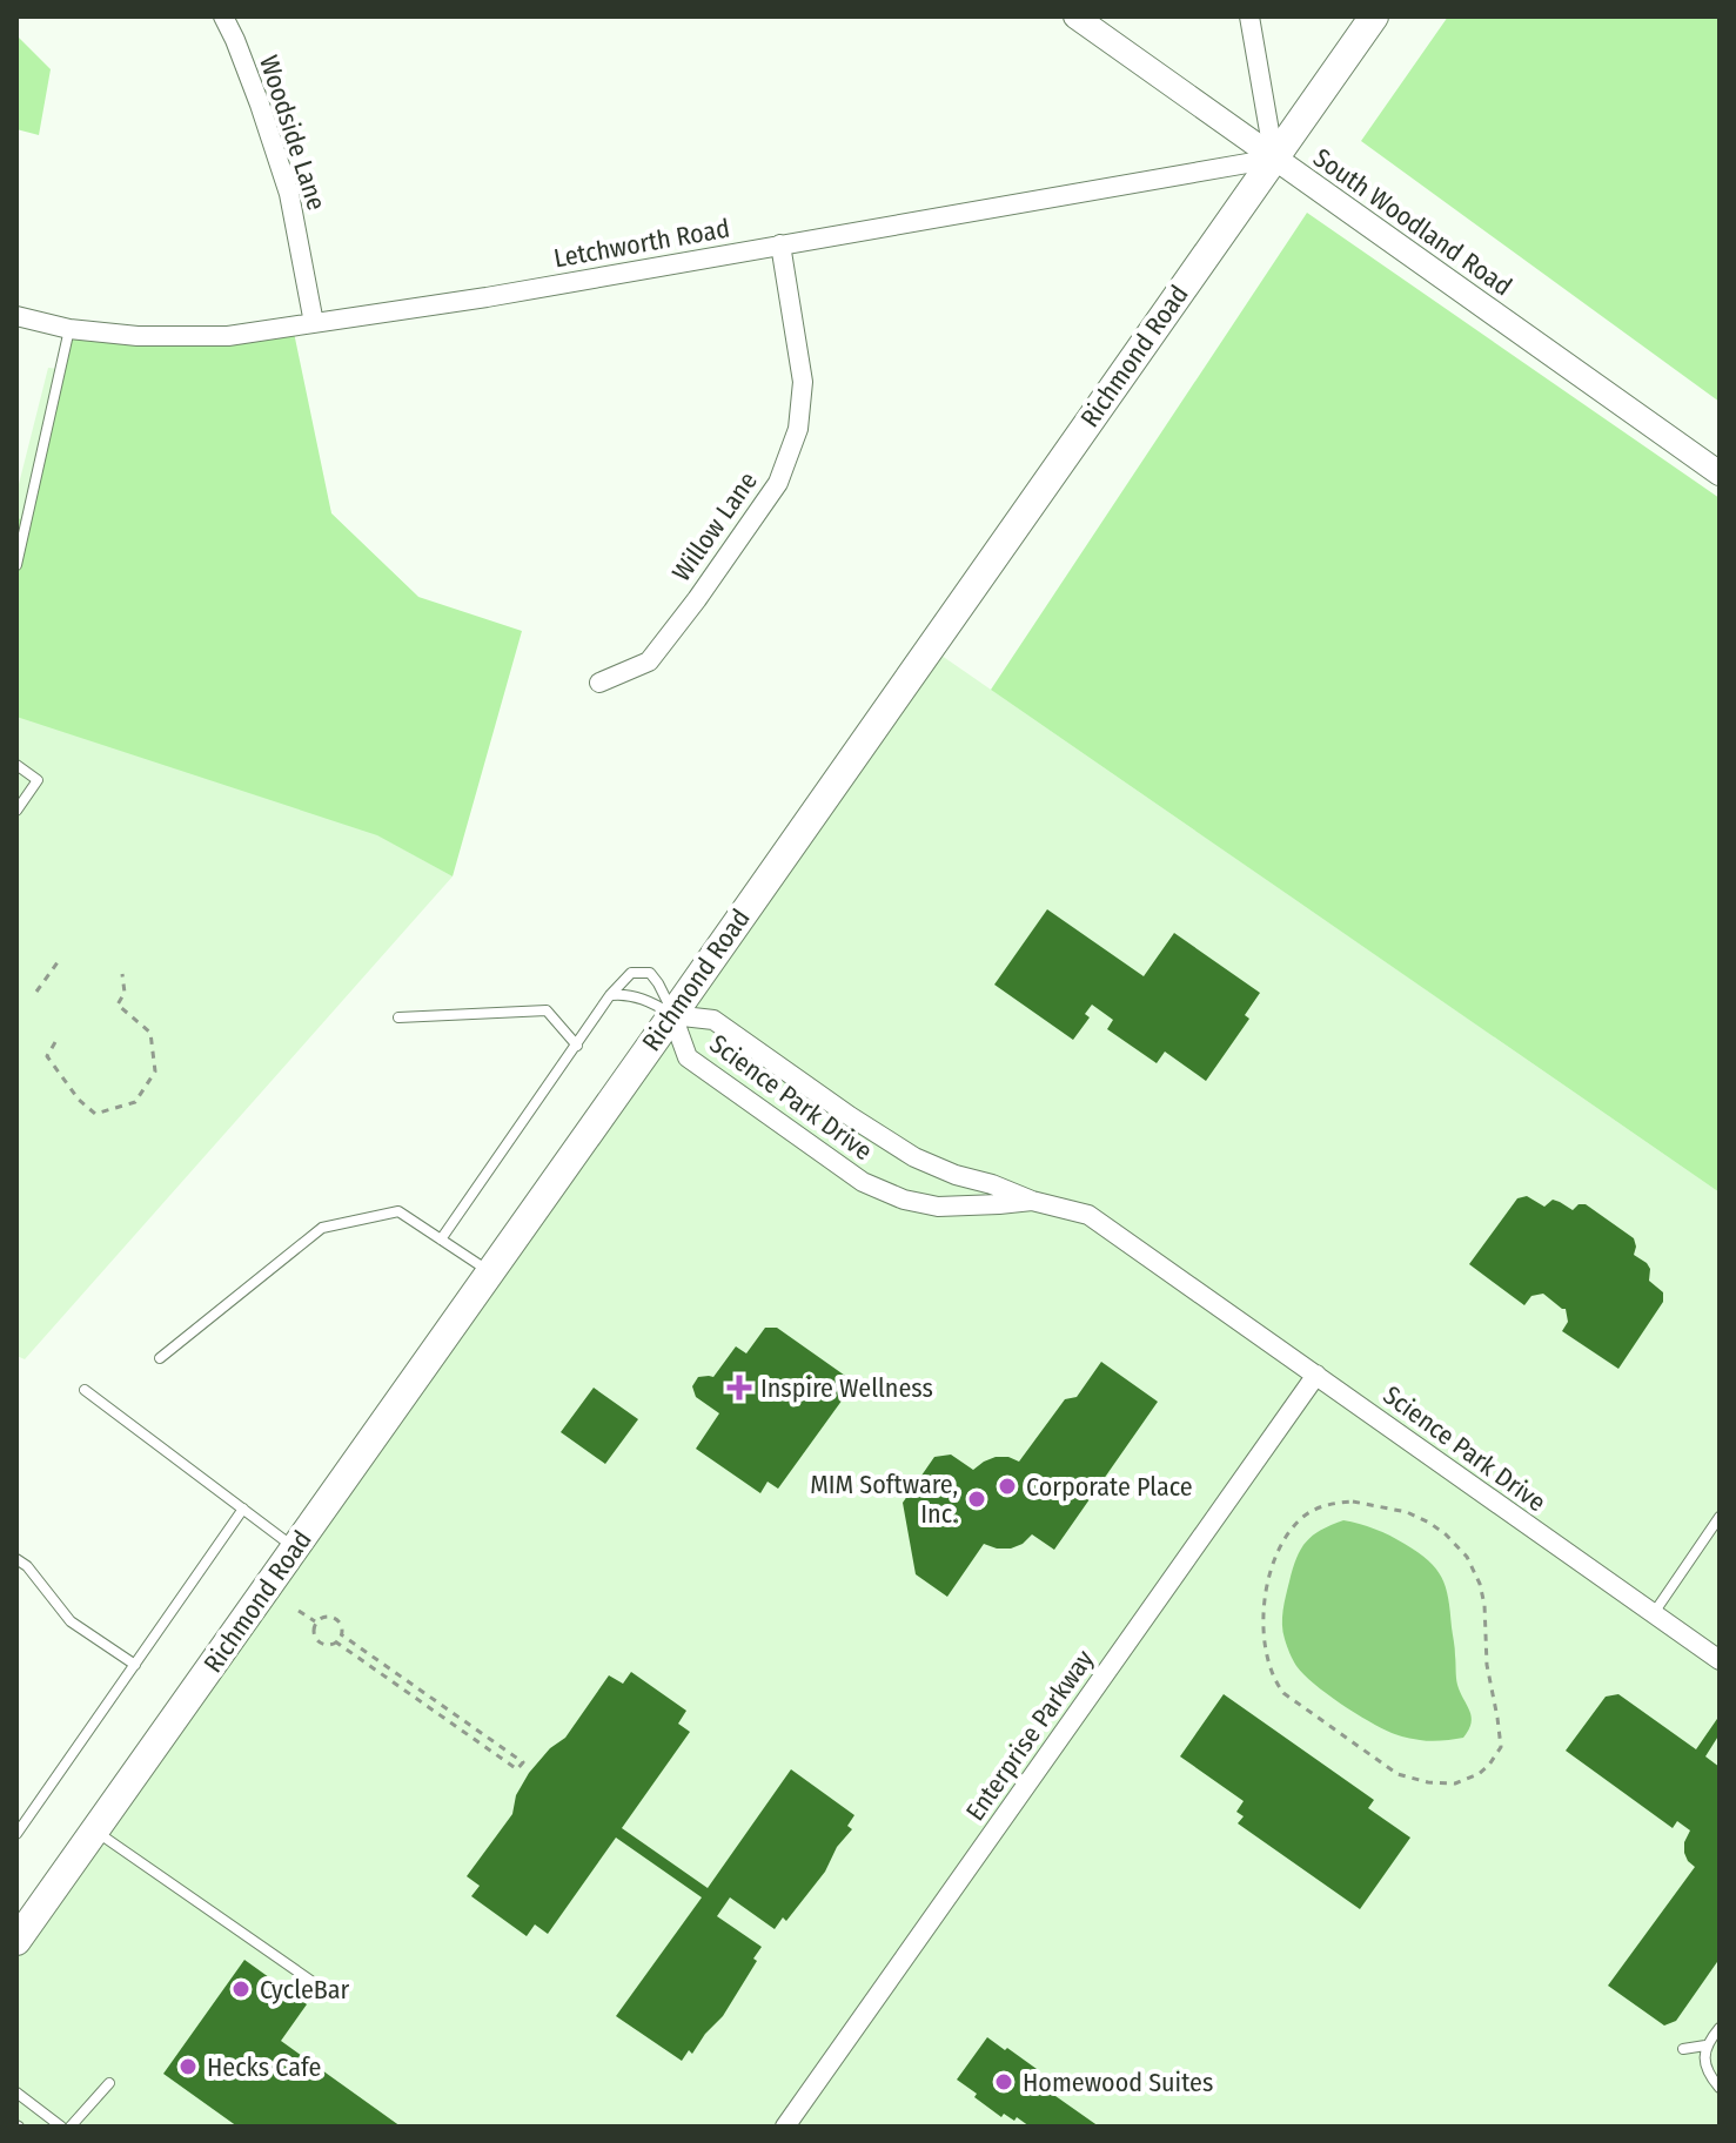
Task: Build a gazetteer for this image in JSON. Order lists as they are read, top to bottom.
{
  "streets": {
    "main road": ["Richmond Road"],
    "street": [
      "Woodside Lane",
      "South Woodland Road",
      "Letchworth Road",
      "Willow Lane",
      "Science Park Drive",
      "Enterprise Parkway"
    ]
  },
  "crossings": [
    ["Woodside Lane", "Letchworth Road"],
    ["South Woodland Road", "Letchworth Road"],
    ["South Woodland Road", "Richmond Road"],
    ["Letchworth Road", "Richmond Road"],
    ["Letchworth Road", "Willow Lane"],
    ["Richmond Road", "Science Park Drive"],
    ["Science Park Drive", "Enterprise Parkway"]
  ],
  "places": {
    "health": ["Inspire Wellness"],
    "other": [
      "Corporate Place",
      "MIM Software, Inc.",
      "CycleBar",
      "Hecks Cafe",
      "Homewood Suites"
    ]
  }
}
